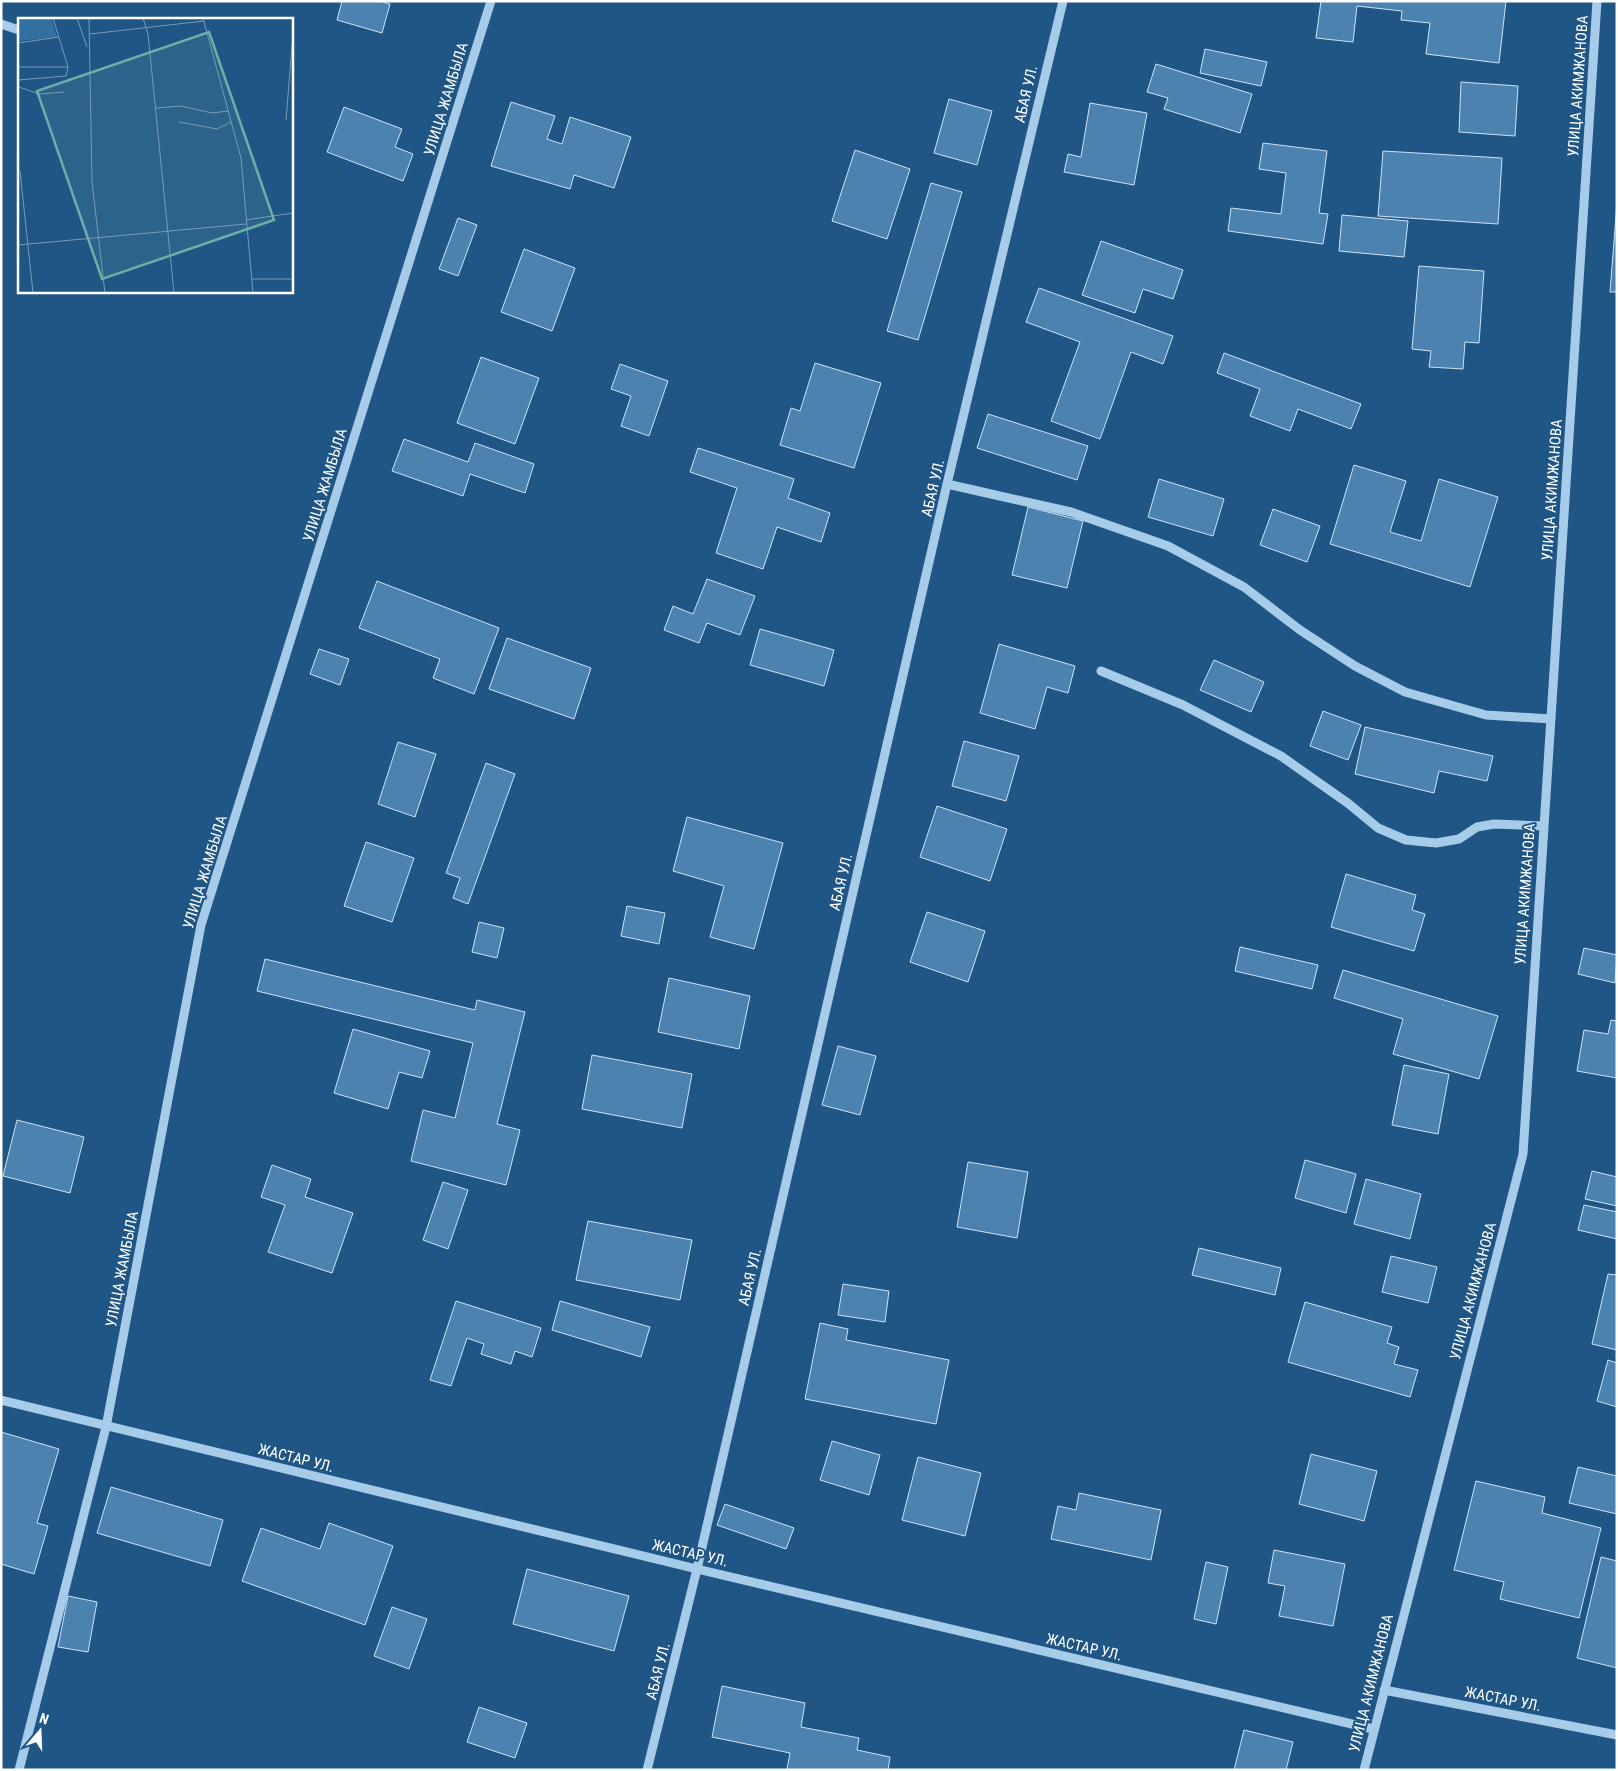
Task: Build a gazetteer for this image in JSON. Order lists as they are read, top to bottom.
{
  "streets": {
    "street": [
      "УЛИЦА АКИМЖАНОВА",
      "АБАЯ УЛ.",
      "УЛИЦА ЖАМБЫЛА",
      "ЖАСТАР УЛ."
    ]
  },
  "crossings": [
    ["УЛИЦА АКИМЖАНОВА", "ЖАСТАР УЛ."],
    ["АБАЯ УЛ.", "ЖАСТАР УЛ."],
    ["УЛИЦА ЖАМБЫЛА", "ЖАСТАР УЛ."]
  ],
  "north": "top"
}
